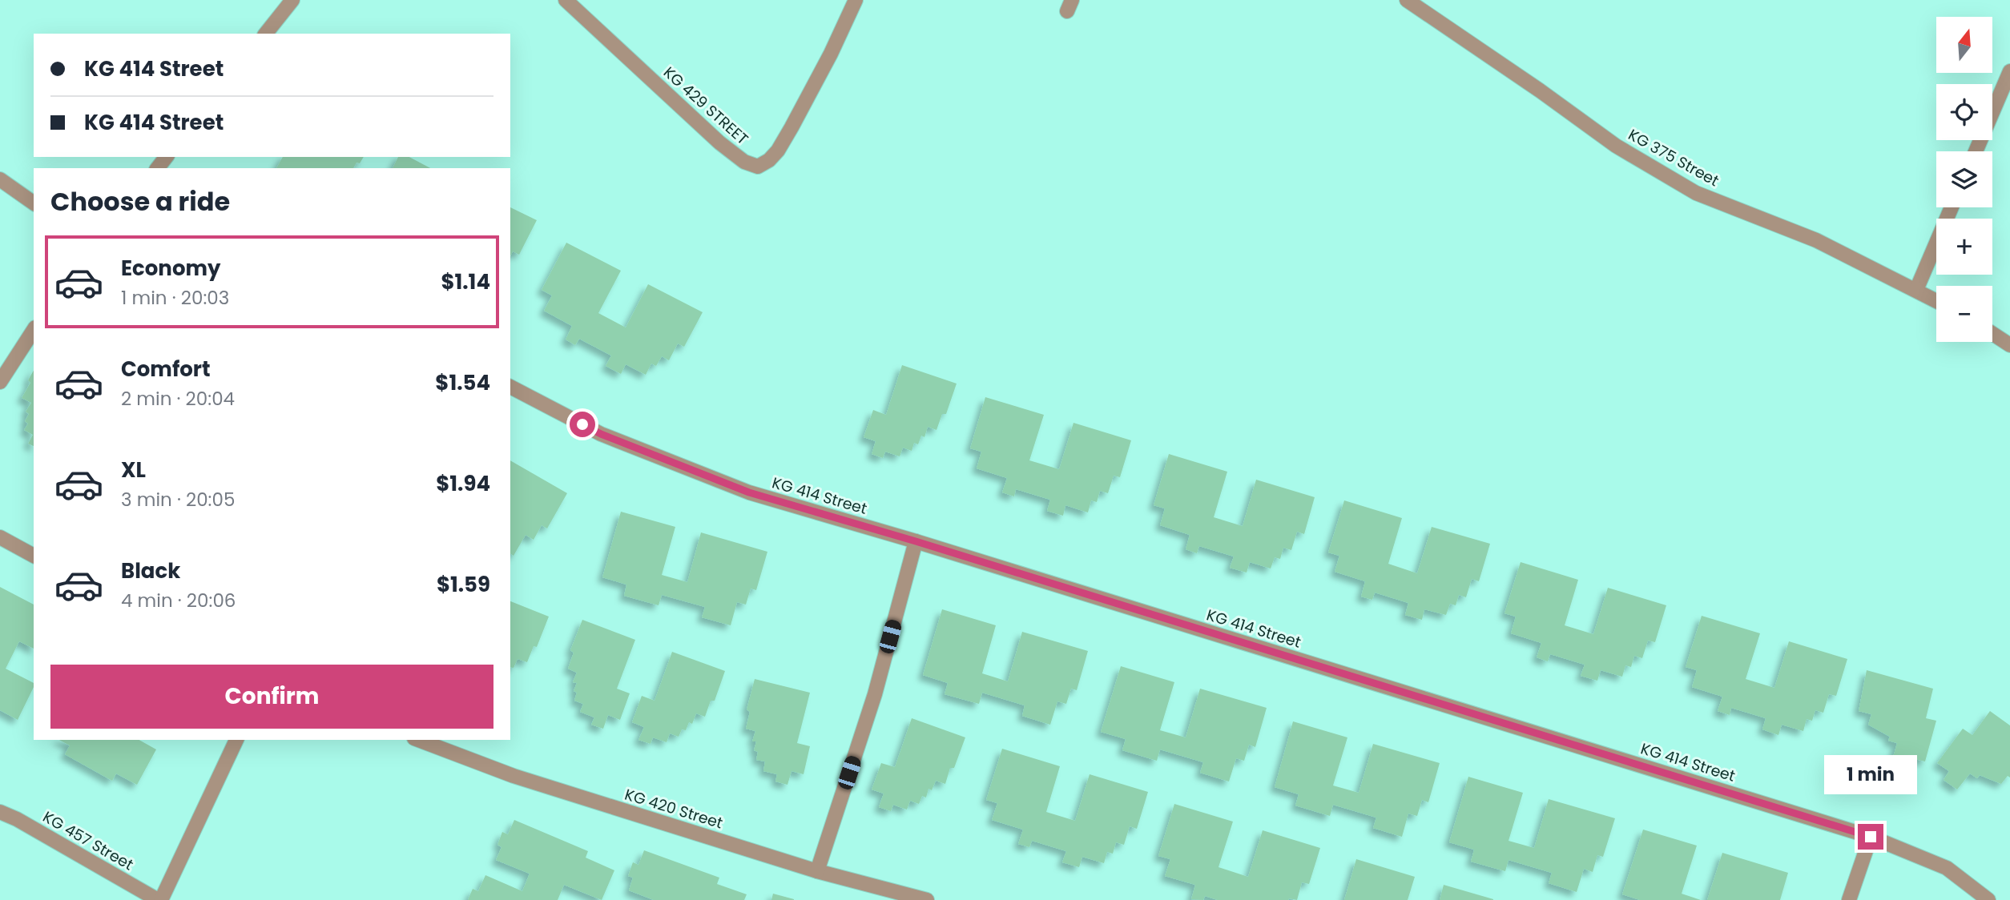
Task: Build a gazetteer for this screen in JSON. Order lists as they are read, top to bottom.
{
  "streets": {
    "street": [
      "KG 429 STREET",
      "KG 375 Street",
      "KG 414 Street",
      "KG 420 Street",
      "KG 457 Street"
    ]
  },
  "north": "top",
  "page": {
    "map_buttons": ["+", "−"],
    "banner": ["KG 414 Street", "KG 414 Street"],
    "heading": "Choose a ride",
    "list": [
      {
        "name": "Economy",
        "note": "1 min · 20:03",
        "value": "$1.14"
      },
      {
        "name": "Comfort",
        "note": "2 min · 20:04",
        "value": "$1.54"
      },
      {
        "name": "XL",
        "note": "3 min · 20:05",
        "value": "$1.94"
      },
      {
        "name": "Black",
        "note": "4 min · 20:06",
        "value": "$1.59"
      }
    ],
    "buttons": "Confirm",
    "bubble": "1 min"
  }
}
